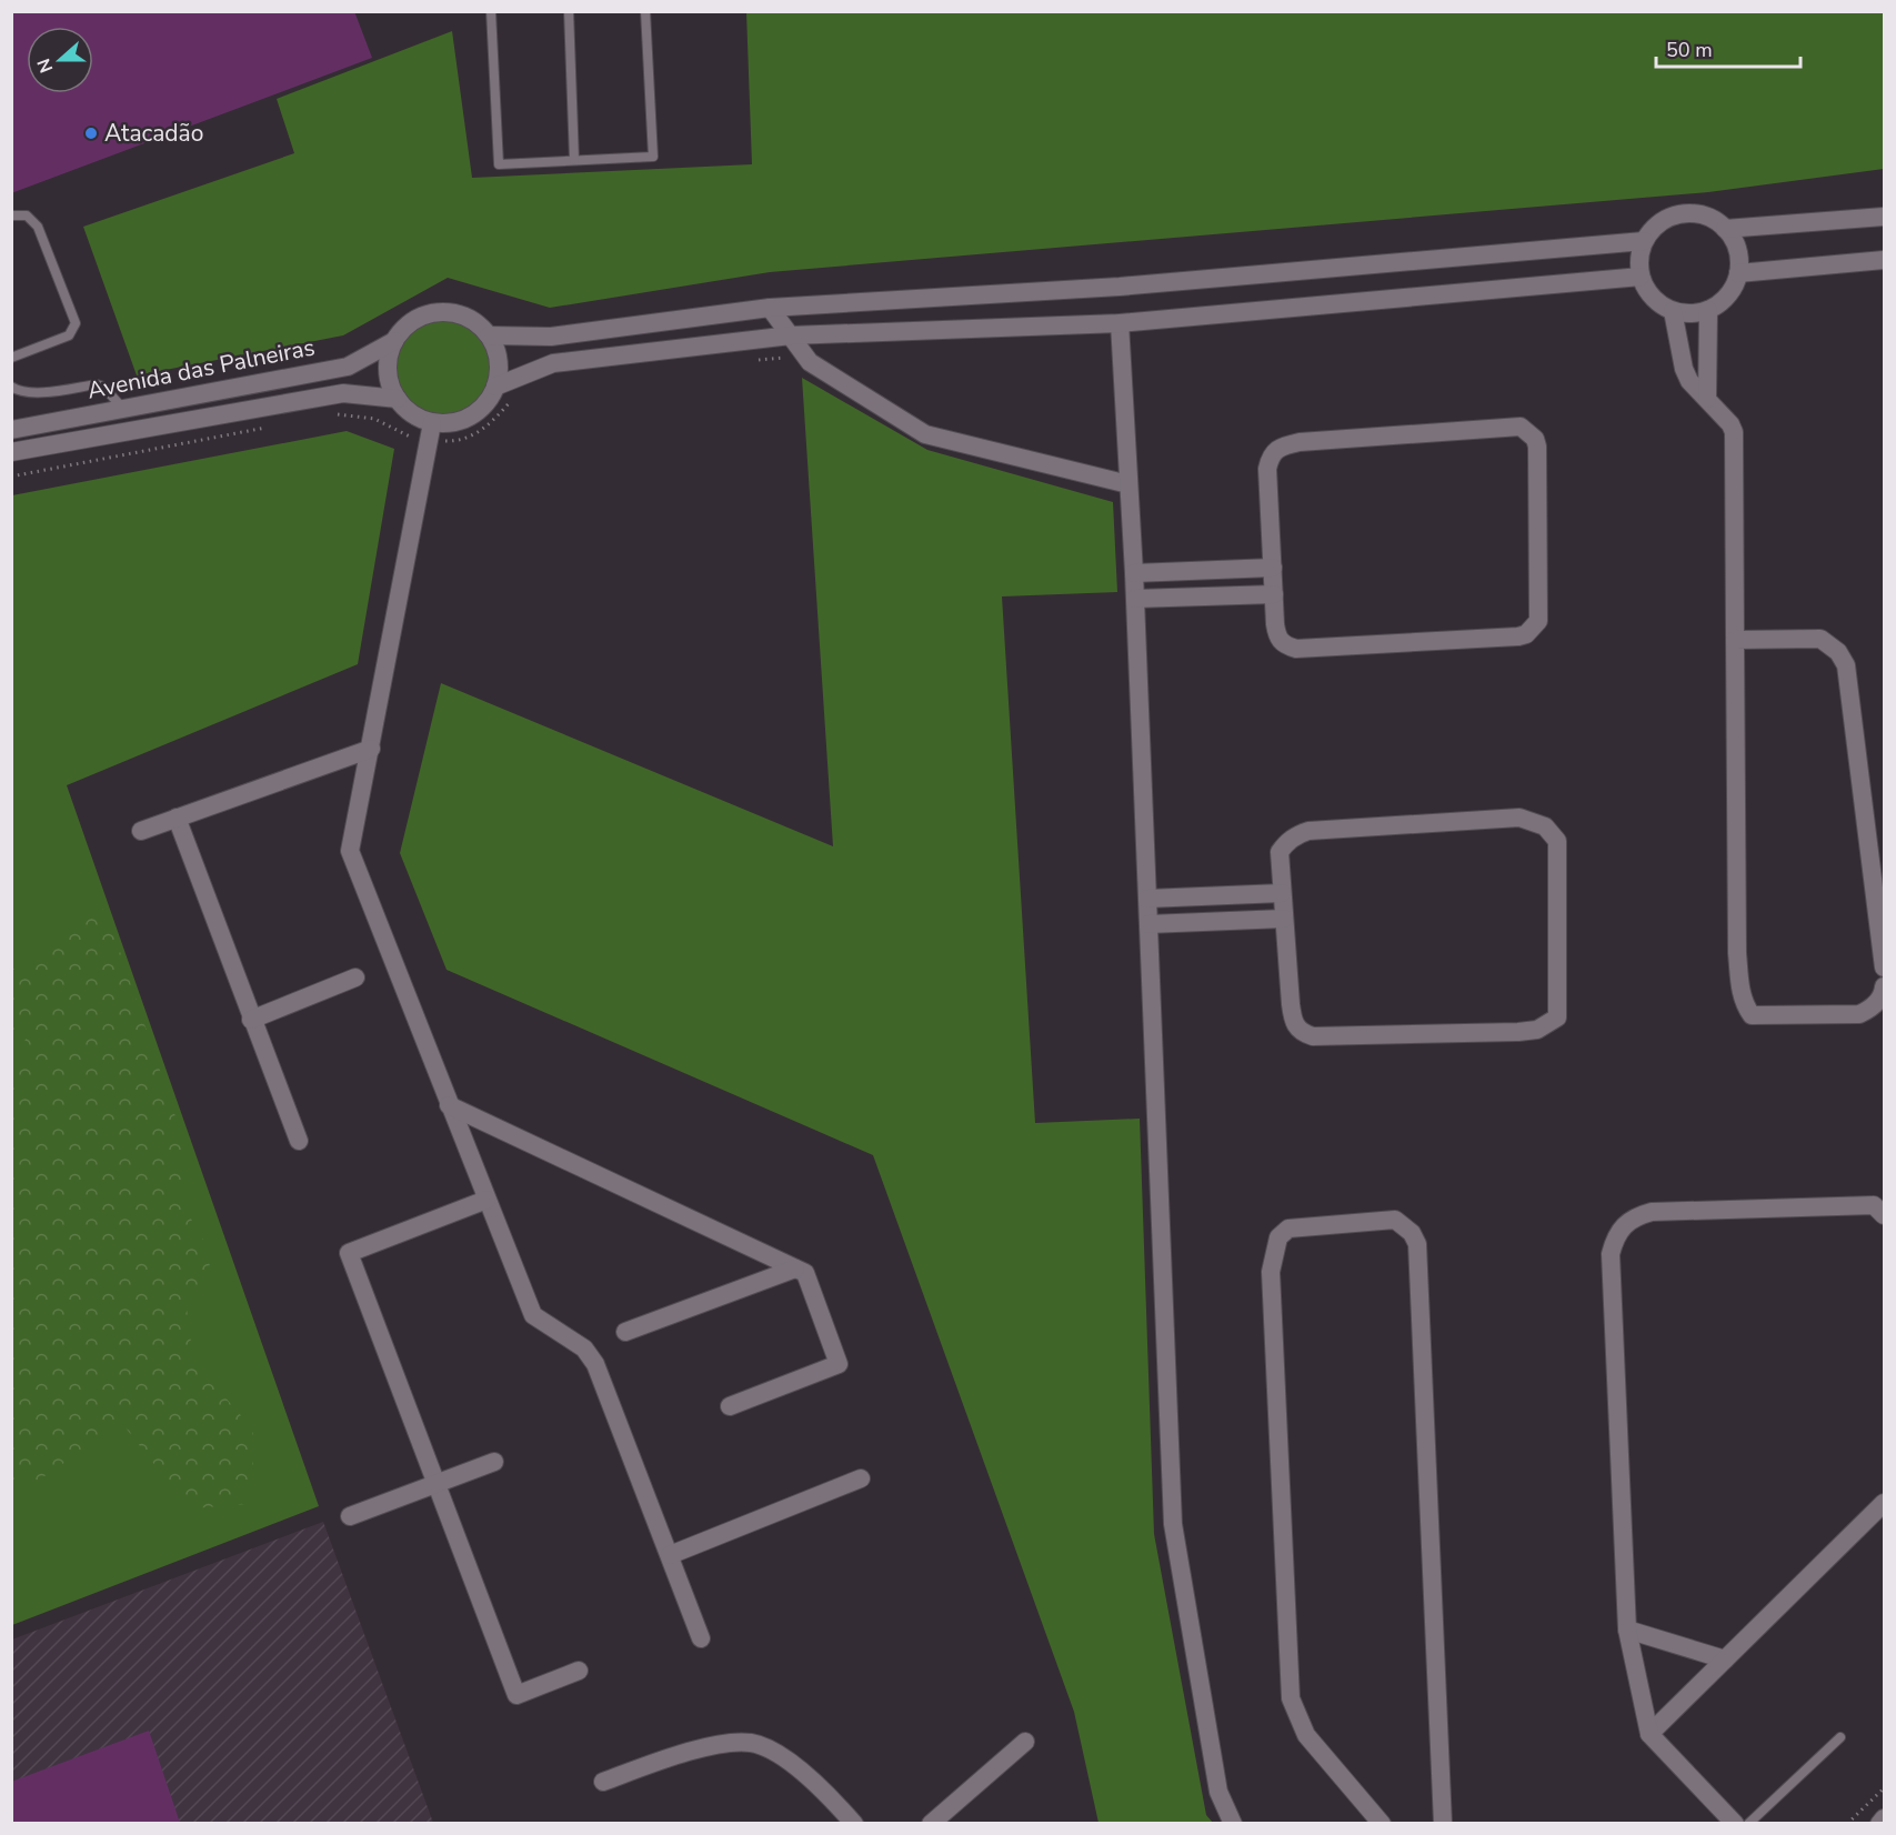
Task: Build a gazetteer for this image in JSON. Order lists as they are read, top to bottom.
{
  "streets": {
    "street": ["Avenida das Palneiras"]
  },
  "places": ["Atacadão"],
  "scale_bar": "50 m",
  "north": "left"
}
